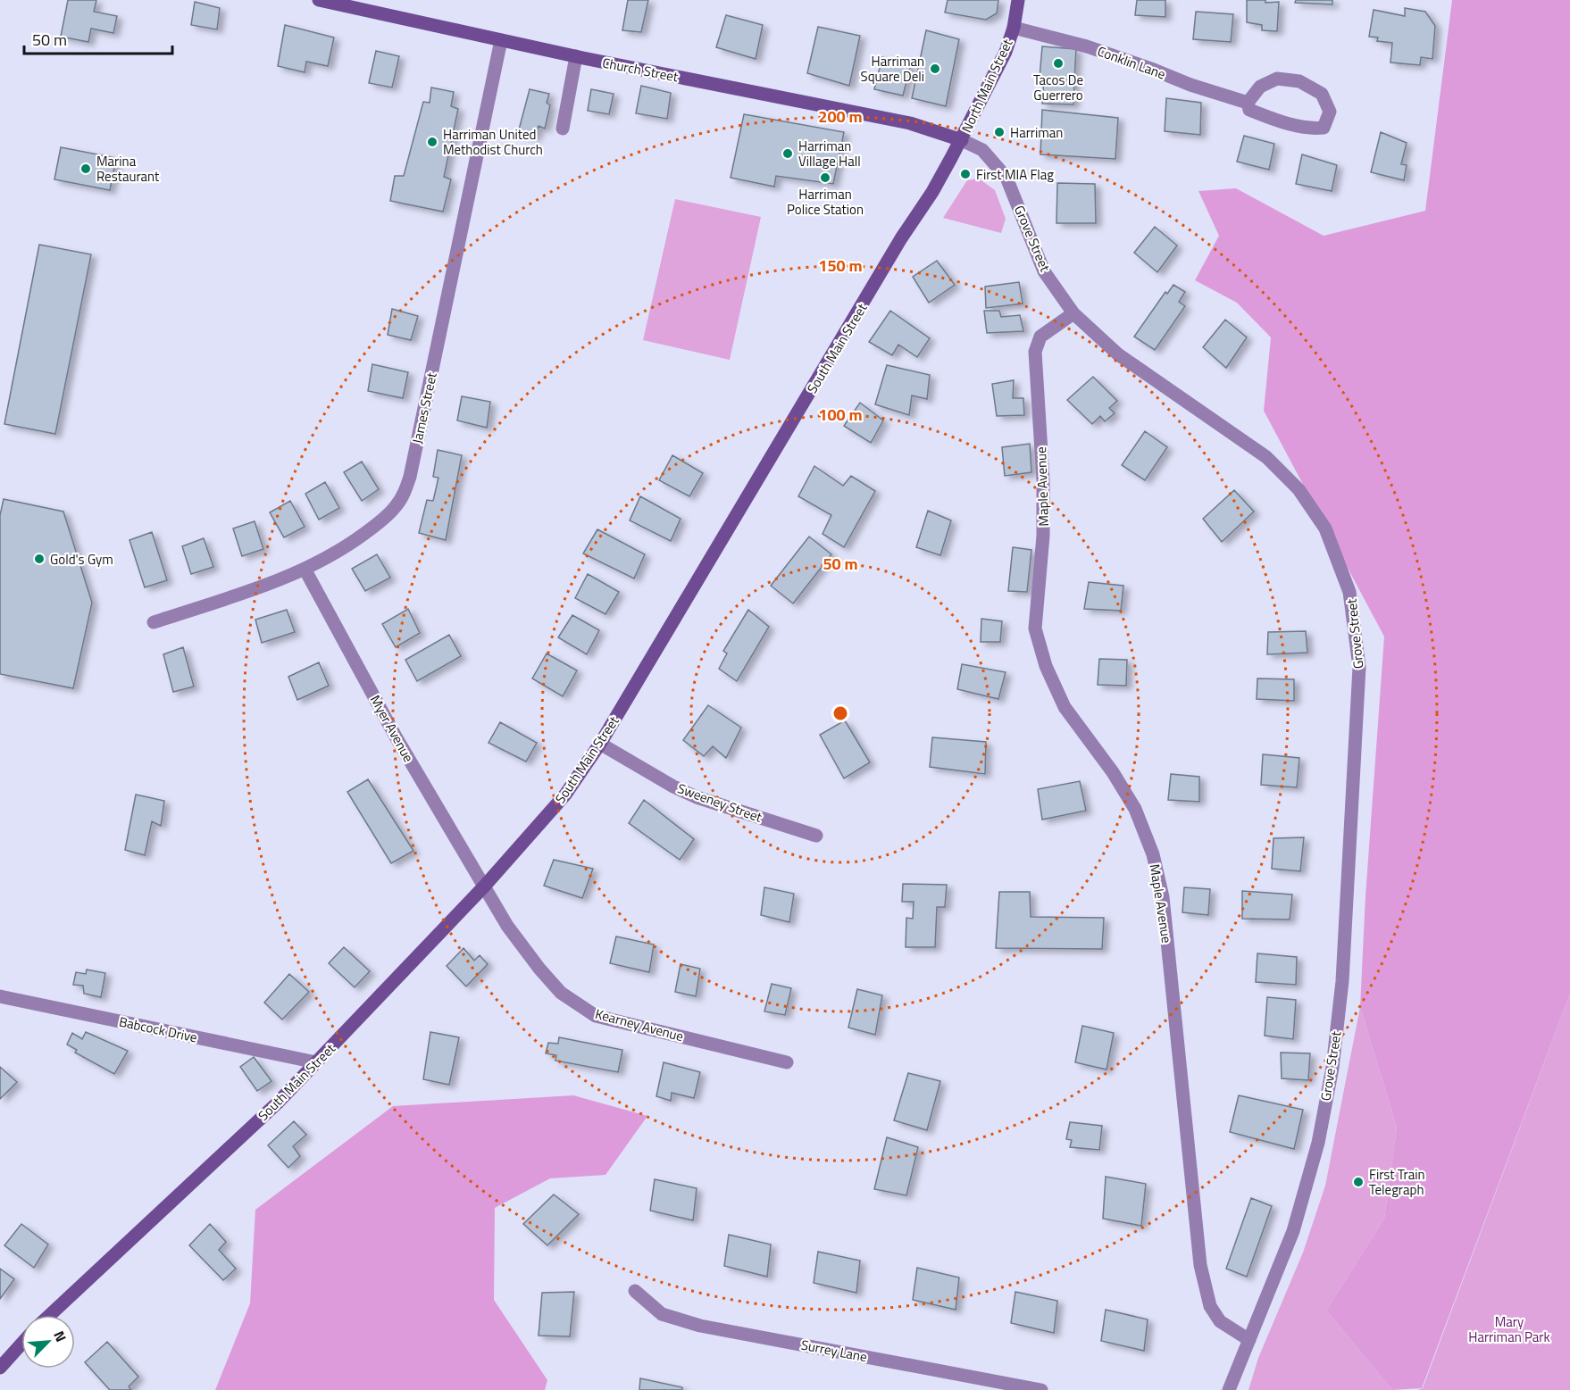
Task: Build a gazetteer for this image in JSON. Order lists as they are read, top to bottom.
{
  "streets": {
    "street": [
      "Conklin Lane",
      "Church Street",
      "North Main Street",
      "Grove Street",
      "South Main Street",
      "James Street",
      "Maple Avenue",
      "Myer Avenue",
      "Sweeney Street",
      "Kearney Avenue",
      "Babcock Drive",
      "Surrey Lane"
    ]
  },
  "crossings": [
    ["Conklin Lane", "North Main Street"],
    ["Church Street", "North Main Street"],
    ["Church Street", "Grove Street"],
    ["Church Street", "South Main Street"],
    ["Church Street", "James Street"],
    ["North Main Street", "Grove Street"],
    ["North Main Street", "South Main Street"],
    ["Grove Street", "South Main Street"],
    ["Grove Street", "Maple Avenue"],
    ["South Main Street", "Myer Avenue"],
    ["South Main Street", "Sweeney Street"],
    ["South Main Street", "Kearney Avenue"],
    ["South Main Street", "Babcock Drive"],
    ["James Street", "Myer Avenue"],
    ["Myer Avenue", "Kearney Avenue"]
  ],
  "parks": ["Mary Harriman Park"],
  "places": [
    "Tacos De Guerrero",
    "Harriman Square Deli",
    "Harriman",
    "Harriman United Methodist Church",
    "Harriman Village Hall",
    "Marina Restaurant",
    "First MIA Flag",
    "Harriman Police Station",
    "Gold's Gym",
    "First Train Telegraph"
  ],
  "scale_bar": "50 m",
  "north": "top right",
  "rings": [
    "200 m",
    "150 m",
    "100 m",
    "50 m"
  ]
}
